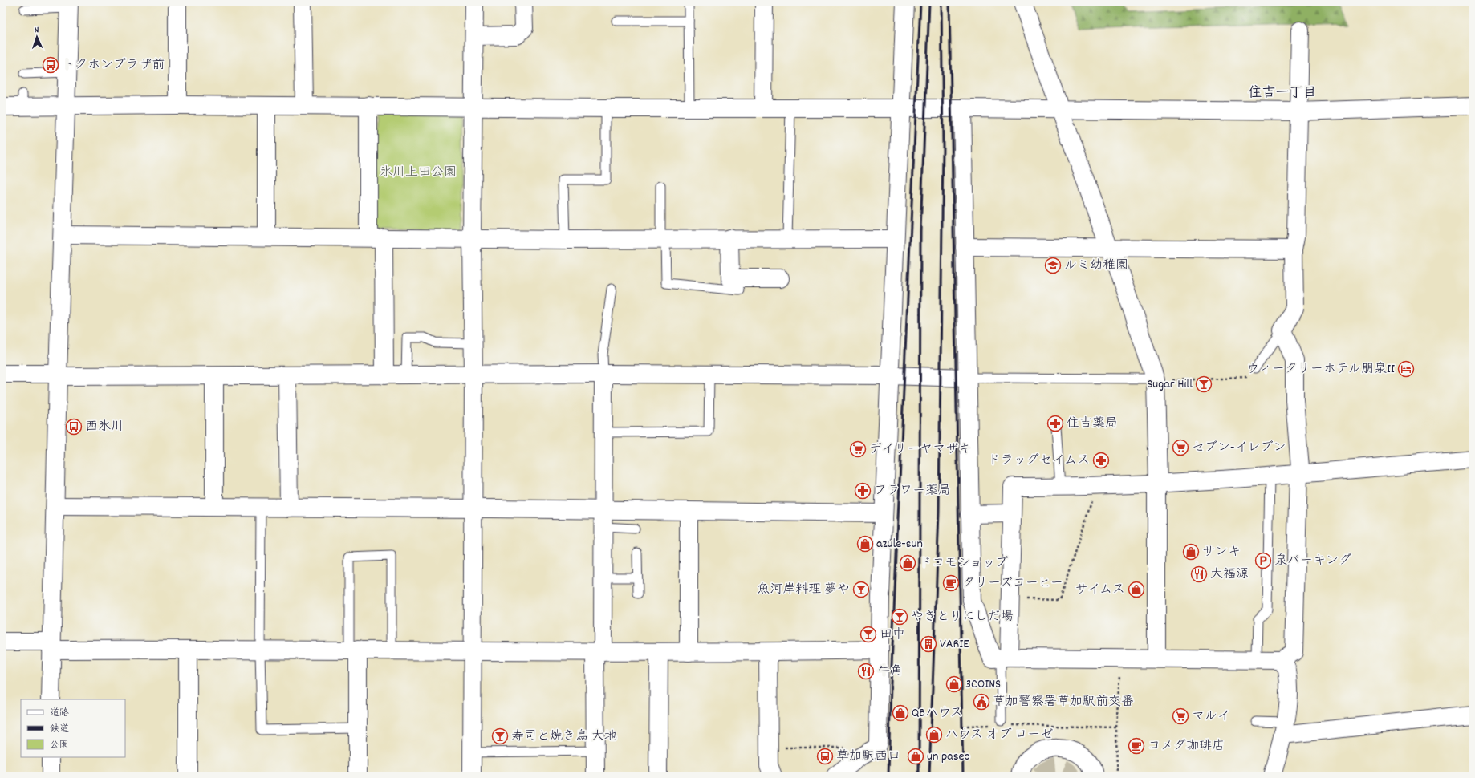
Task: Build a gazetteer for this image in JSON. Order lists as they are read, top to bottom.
{
  "districts": ["住吉一丁目"],
  "parks": ["氷川上田公園"],
  "places": {
    "bus stop": ["トクホンプラザ前", "西氷川", "草加駅西口"],
    "school or university": ["ルミ幼稚園"],
    "hotel": ["ウィークリーホテル朋泉II"],
    "bar": [
      "Sugar Hill",
      "魚河岸料理 夢や",
      "やきとりにしだ場",
      "田中",
      "寿司と焼き鳥 大地"
    ],
    "pharmacy": ["住吉薬局", "ドラッグセイムス", "フラワー薬局"],
    "supermarket": ["セブン-イレブン", "デイリーヤマザキ", "マルイ"],
    "shop": [
      "azule-sun",
      "サンキ",
      "ドコモショップ",
      "サイムス",
      "3COINS",
      "QBハウス",
      "ハウス オブ ローゼ",
      "un paseo"
    ],
    "parking": ["泉パーキング"],
    "restaurant": ["大福源", "牛角"],
    "cafe": ["タリーズコーヒー", "コメダ珈琲店"],
    "building": ["VARIE"],
    "public building": ["草加警察署草加駅前交番"]
  },
  "legend": ["道路", "鉄道", "公園"],
  "north": "top"
}
